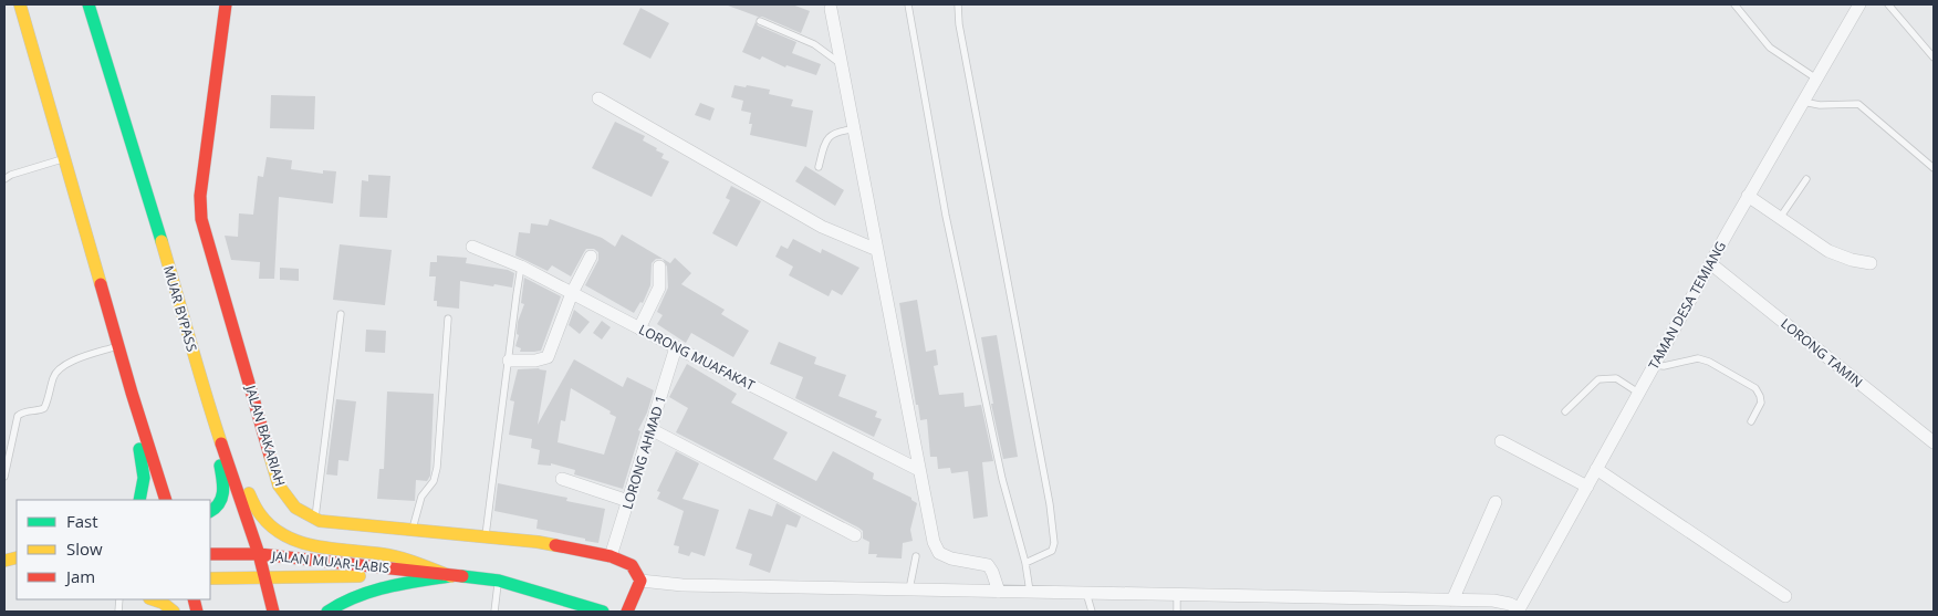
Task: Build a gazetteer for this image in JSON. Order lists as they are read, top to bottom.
{
  "streets": {
    "main road": ["MUAR BYPASS", "JALAN BAKARIAH", "JALAN MUAR-LABIS"],
    "street": [
      "TAMAN DESA TEMIANG",
      "LORONG TAMIN",
      "LORONG MUAFAKAT",
      "LORONG AHMAD 1"
    ]
  },
  "crossings": [
    ["TAMAN DESA TEMIANG", "LORONG TAMIN"],
    ["MUAR BYPASS", "JALAN MUAR-LABIS"],
    ["LORONG MUAFAKAT", "LORONG AHMAD 1"],
    ["JALAN BAKARIAH", "LORONG AHMAD 1"]
  ],
  "legend": ["Fast", "Slow", "Jam"]
}
